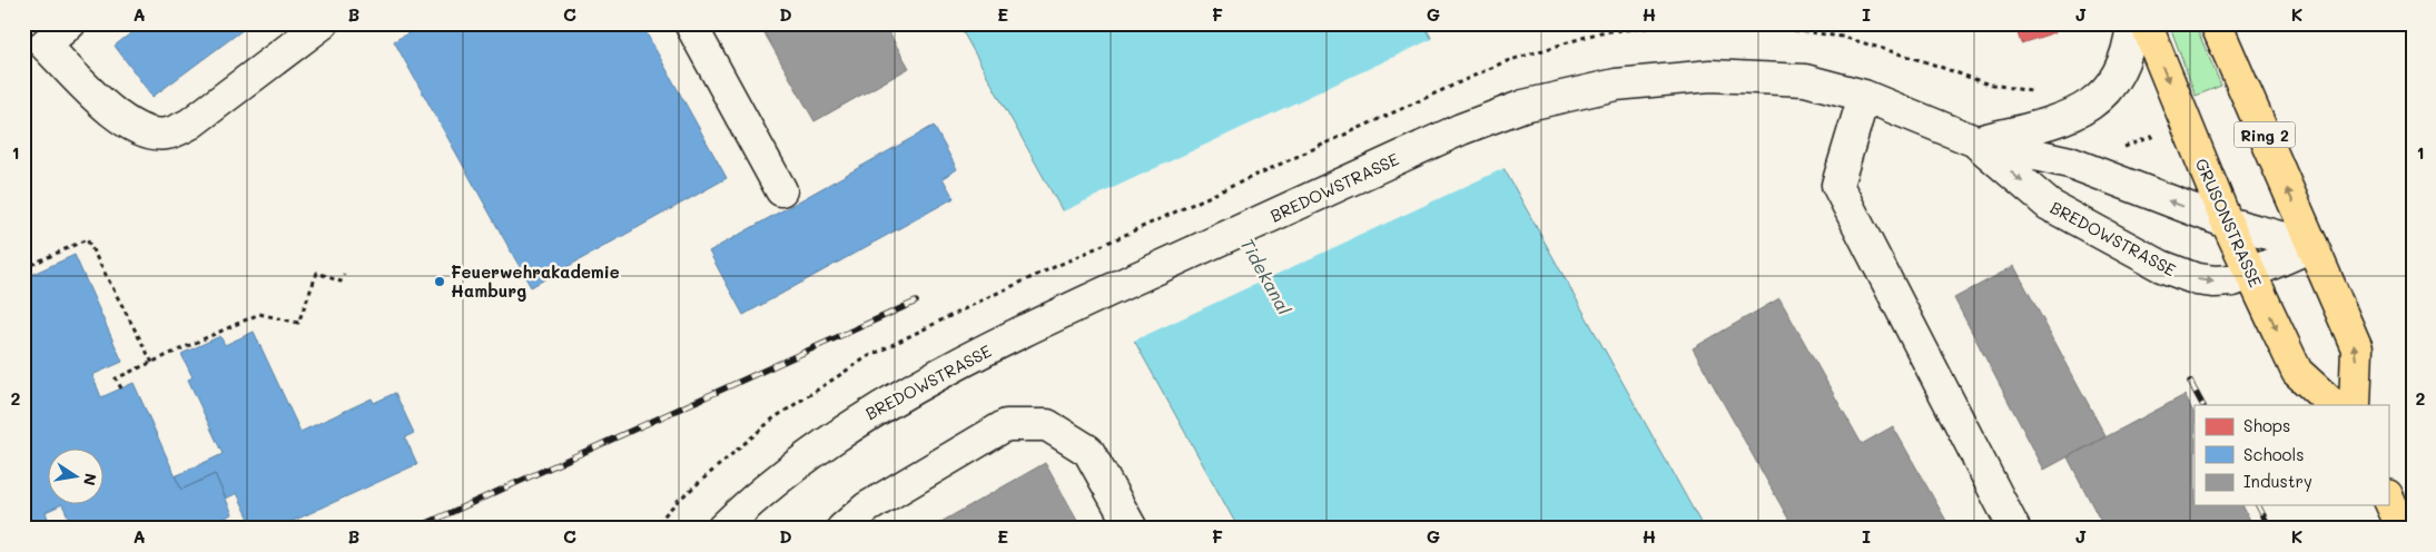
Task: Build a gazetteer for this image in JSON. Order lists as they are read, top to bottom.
{
  "streets": {
    "main road": ["Ring 2", "GRUSONSTRASSE"],
    "street": ["BREDOWSTRASSE"]
  },
  "crossings": [
    ["Ring 2", "BREDOWSTRASSE"],
    ["BREDOWSTRASSE", "GRUSONSTRASSE"]
  ],
  "water": ["Tidekanal"],
  "places": ["Feuerwehrakademie Hamburg"],
  "legend": ["Shops", "Schools", "Industry"],
  "north": "right",
  "grid": {
    "columns": [
      "A",
      "B",
      "C",
      "D",
      "E",
      "F",
      "G",
      "H",
      "I",
      "J",
      "K"
    ],
    "rows": ["1", "2"]
  }
}
